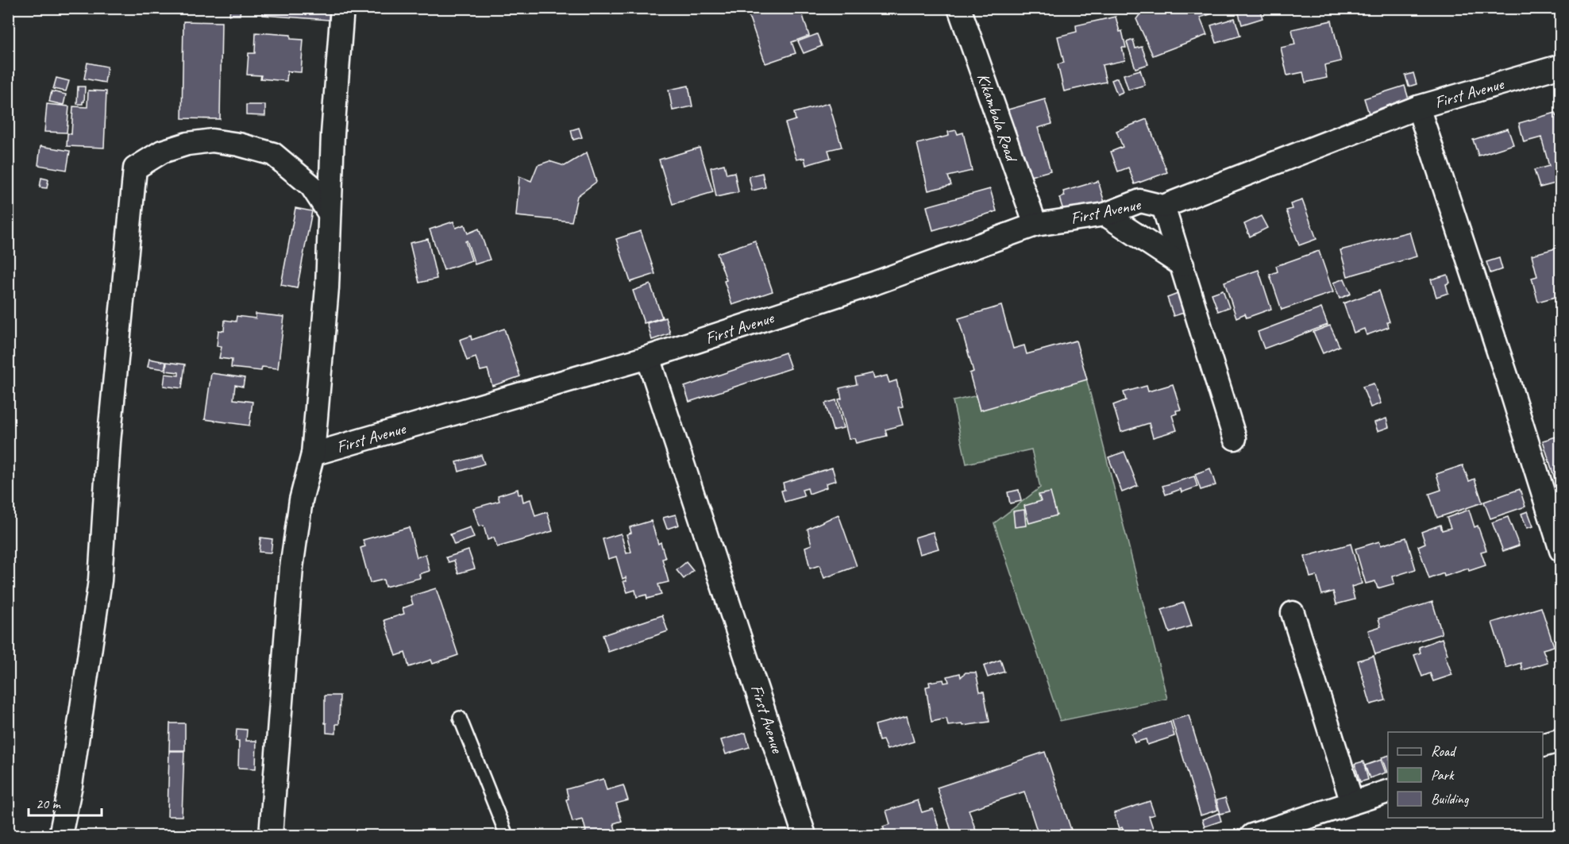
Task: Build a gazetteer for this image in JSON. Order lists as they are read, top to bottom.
{
  "streets": {
    "street": ["First Avenue", "Kikambala Road"]
  },
  "crossings": [
    ["First Avenue", "Kikambala Road"]
  ],
  "legend": ["Road", "Park", "Building"],
  "scale_bar": "20 m"
}
